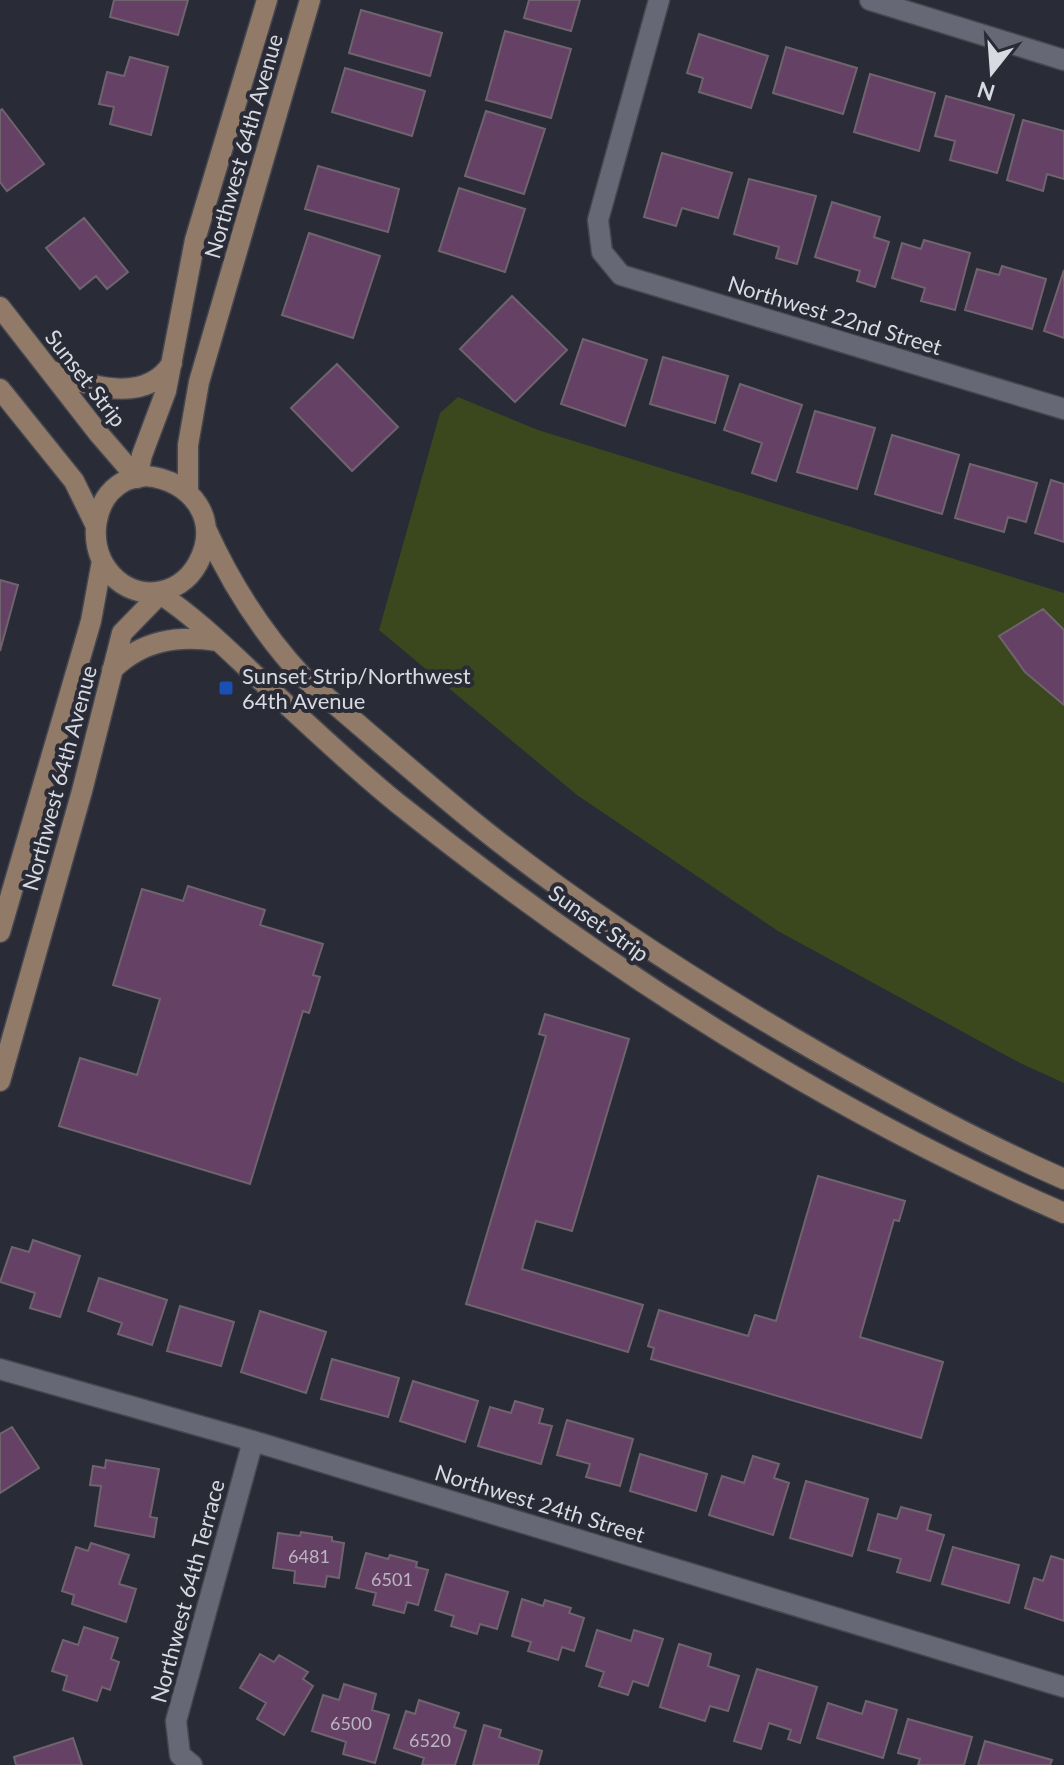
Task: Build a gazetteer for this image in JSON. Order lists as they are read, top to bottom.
{
  "streets": {
    "street": [
      "Northwest 64th Avenue",
      "Northwest 22nd Street",
      "Sunset Strip",
      "Northwest 24th Street",
      "Northwest 64th Terrace"
    ]
  },
  "crossings": [
    ["Northwest 64th Avenue", "Sunset Strip"],
    ["Northwest 24th Street", "Northwest 64th Terrace"]
  ],
  "places": {
    "transit": ["Sunset Strip/Northwest 64th Avenue"]
  },
  "house_numbers": [
    "6481",
    "6501",
    "6500",
    "6520"
  ],
  "north": "bottom"
}
